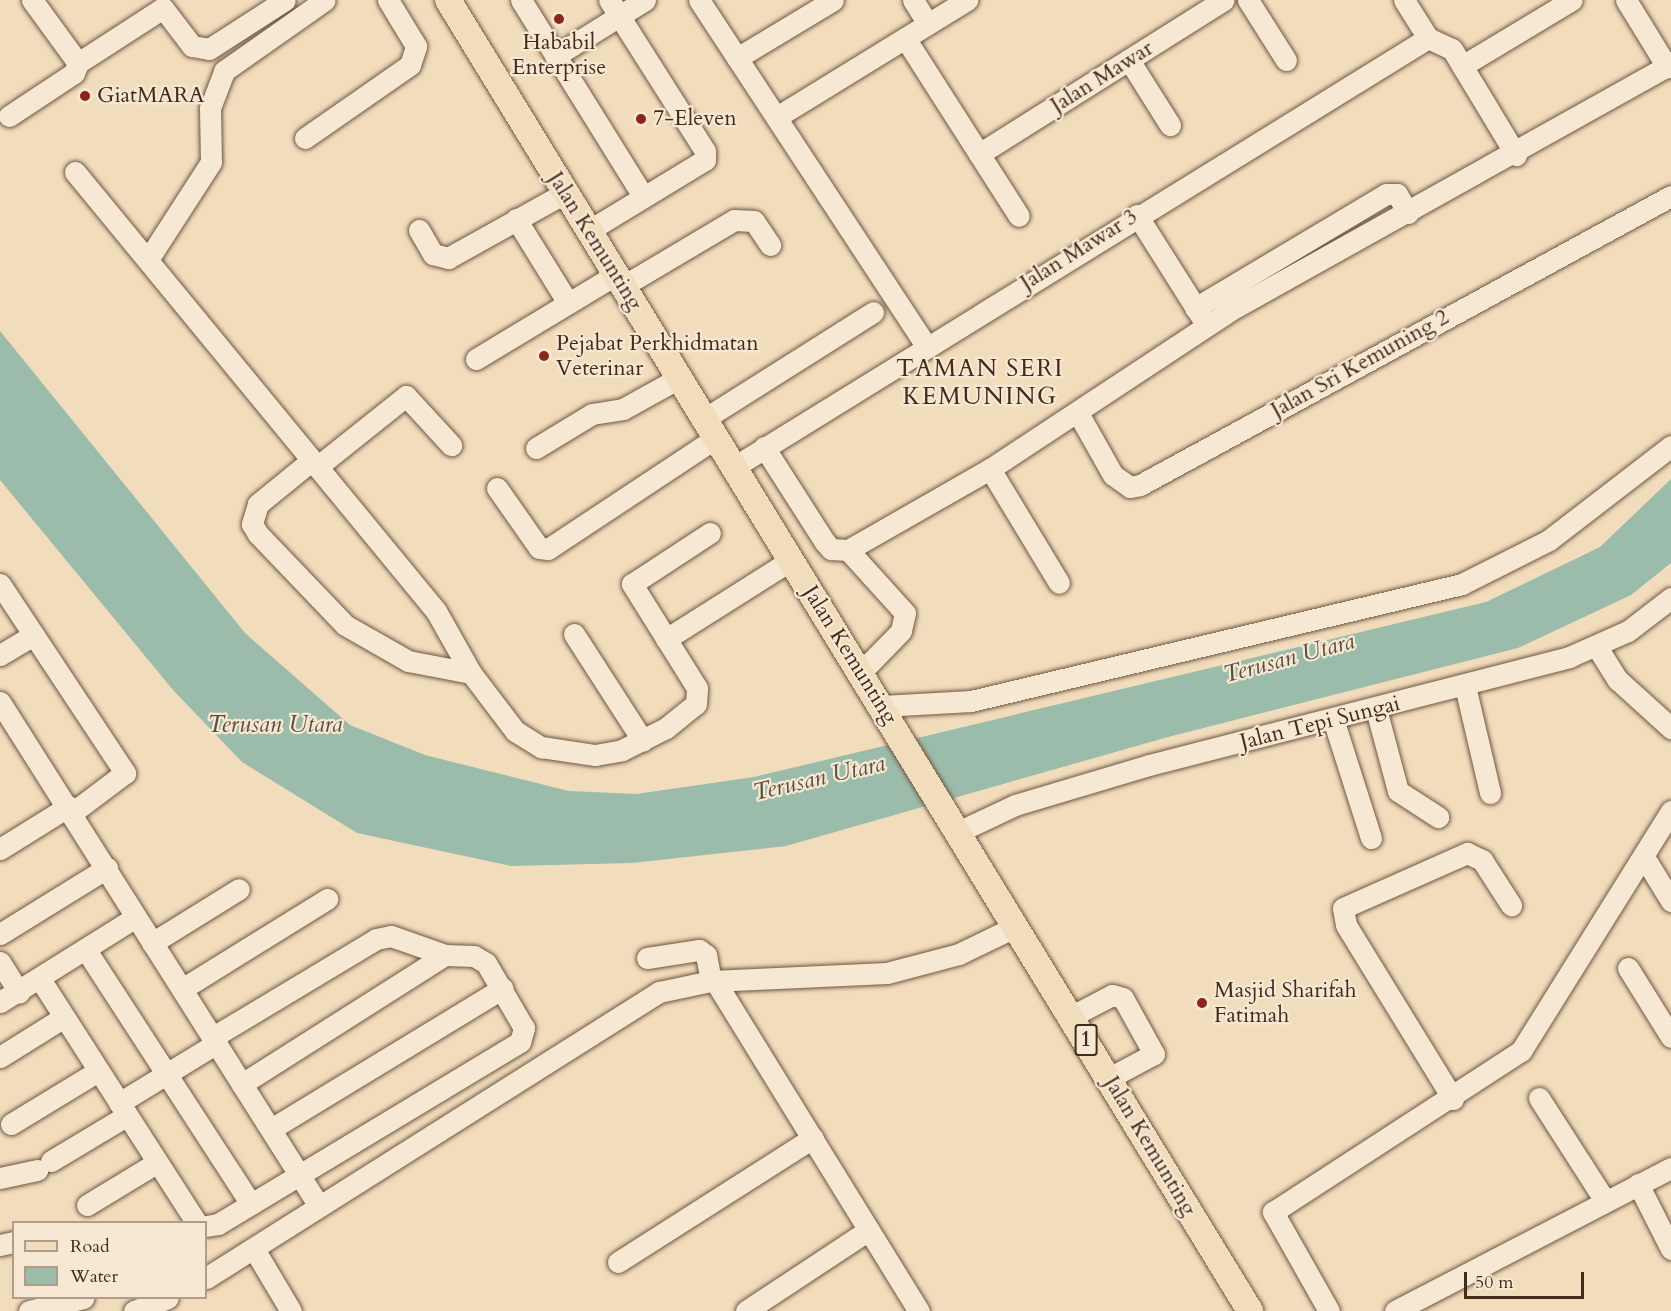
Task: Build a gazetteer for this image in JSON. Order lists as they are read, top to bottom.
{
  "streets": {
    "main road": ["Jalan Kemunting", "1"],
    "street": [
      "Jalan Mawar",
      "Jalan Mawar 3",
      "Jalan Sri Kemuning 2",
      "Jalan Tepi Sungai"
    ]
  },
  "crossings": [
    ["Jalan Kemunting", "Jalan Mawar 3"],
    ["Jalan Kemunting", "Jalan Tepi Sungai"]
  ],
  "districts": ["TAMAN SERI KEMUNING"],
  "water": ["Terusan Utara"],
  "places": [
    "Hababil Enterprise",
    "GiatMARA",
    "7-Eleven",
    "Pejabat Perkhidmatan Veterinar",
    "Masjid Sharifah Fatimah"
  ],
  "legend": ["Road", "Water"],
  "scale_bar": "50 m"
}
